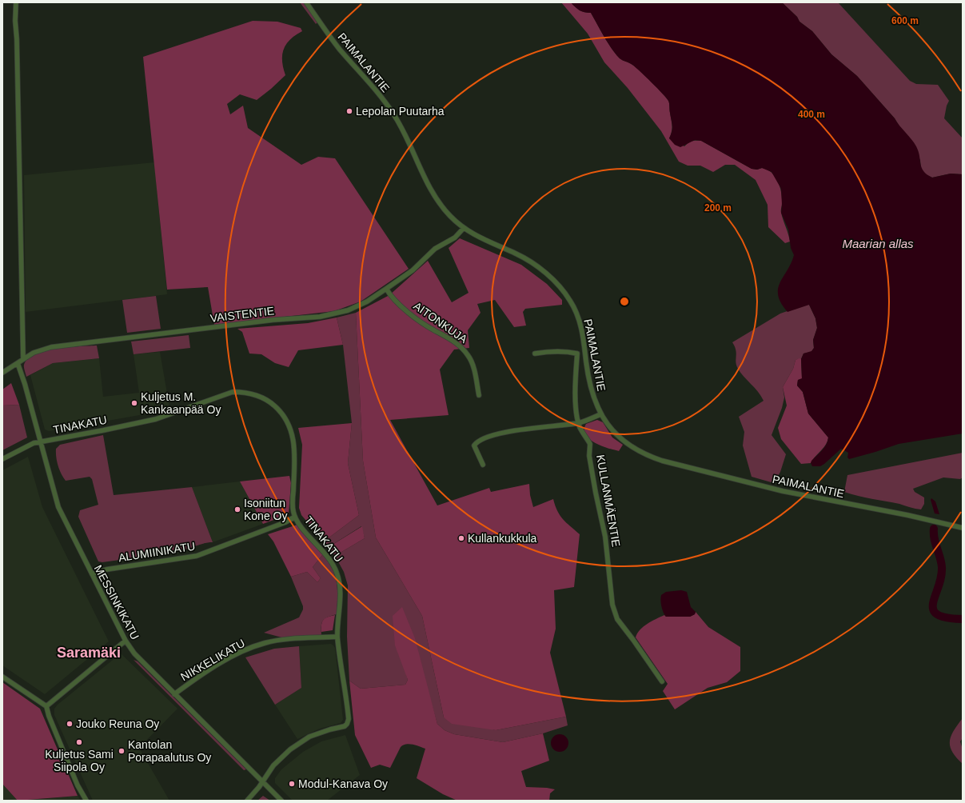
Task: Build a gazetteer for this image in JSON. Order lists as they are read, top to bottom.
{
  "streets": {
    "street": [
      "PAIMALANTIE",
      "VAISTENTIE",
      "AITONKUJA",
      "TINAKATU",
      "KULLANMÄENTIE",
      "ALUMIINIKATU",
      "MESSINKIKATU",
      "NIKKELIKATU"
    ]
  },
  "crossings": [
    ["PAIMALANTIE", "VAISTENTIE"],
    ["VAISTENTIE", "AITONKUJA"],
    ["VAISTENTIE", "MESSINKIKATU"],
    ["TINAKATU", "ALUMIINIKATU"],
    ["TINAKATU", "MESSINKIKATU"],
    ["TINAKATU", "NIKKELIKATU"],
    ["ALUMIINIKATU", "MESSINKIKATU"],
    ["MESSINKIKATU", "NIKKELIKATU"]
  ],
  "districts": ["Saramäki"],
  "water": ["Maarian allas"],
  "places": [
    "Lepolan Puutarha",
    "Kuljetus M. Kankaanpää Oy",
    "Isoniitun Kone Oy",
    "Kullankukkula",
    "Jouko Reuna Oy",
    "Kuljetus Sami Siipola Oy",
    "Kantolan Porapaalutus Oy",
    "Modul-Kanava Oy"
  ],
  "rings": ["600 m", "400 m", "200 m"]
}
